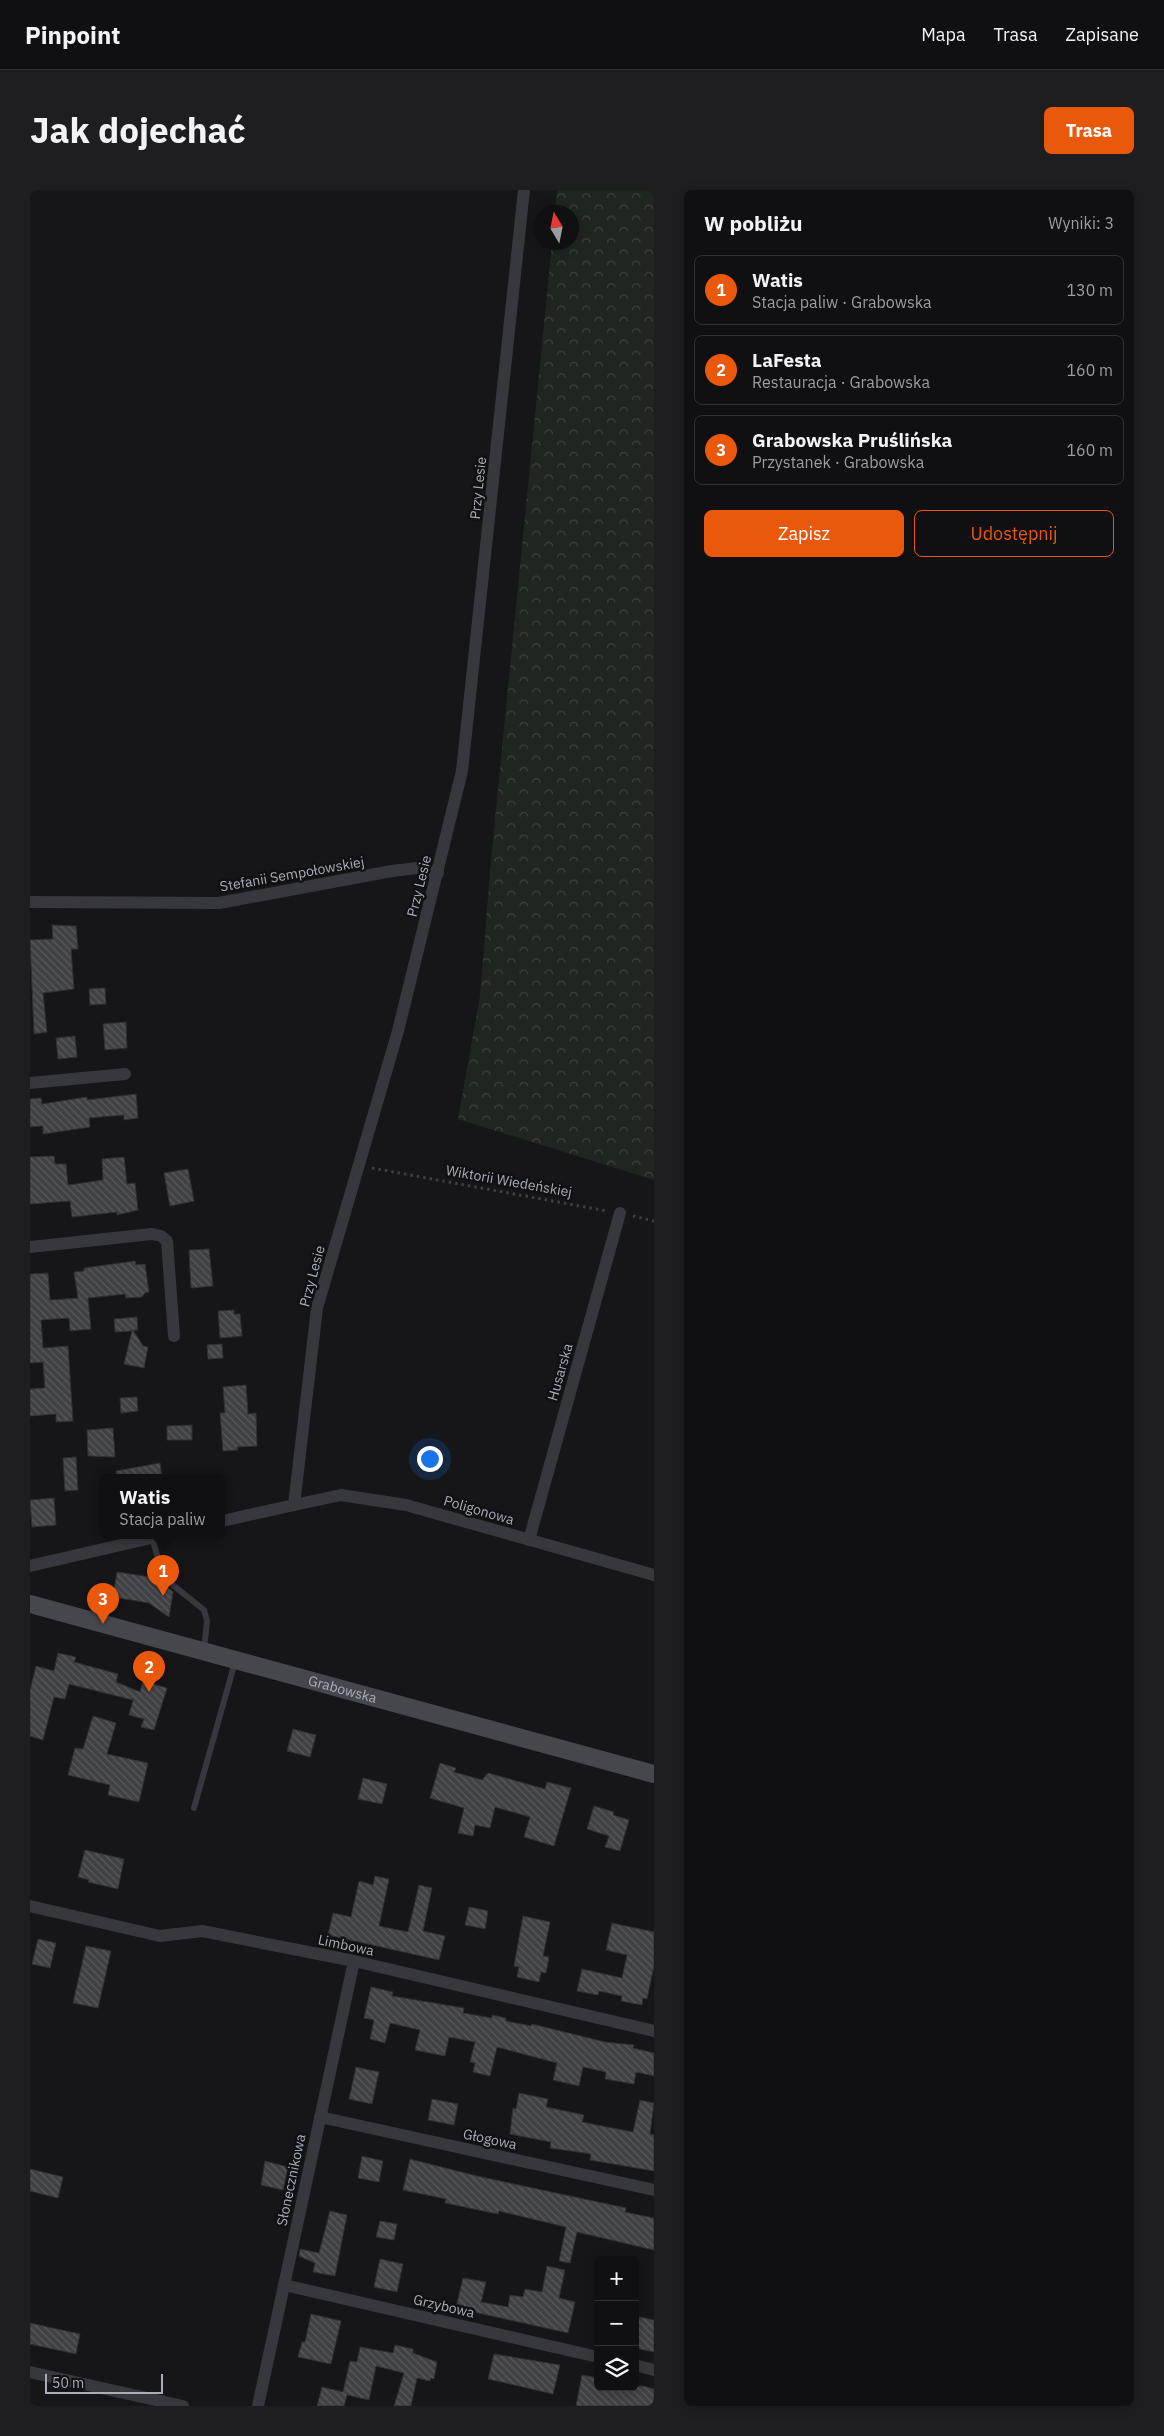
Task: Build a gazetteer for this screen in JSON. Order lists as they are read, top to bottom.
{
  "streets": {
    "street": [
      "Przy Lesie",
      "Stefanii Sempołowskiej",
      "Husarska",
      "Poligonowa",
      "Grabowska",
      "Limbowa",
      "Głogowa",
      "Słonecznikowa",
      "Grzybowa"
    ],
    "path": ["Wiktorii Wiedeńskiej"]
  },
  "crossings": [
    ["Przy Lesie", "Stefanii Sempołowskiej"],
    ["Przy Lesie", "Wiktorii Wiedeńskiej"],
    ["Przy Lesie", "Poligonowa"],
    ["Wiktorii Wiedeńskiej", "Husarska"],
    ["Husarska", "Poligonowa"],
    ["Limbowa", "Słonecznikowa"],
    ["Głogowa", "Słonecznikowa"],
    ["Słonecznikowa", "Grzybowa"]
  ],
  "scale_bar": "50 m",
  "north": "top",
  "page": {
    "header": "Pinpoint",
    "nav": ["Mapa", "Trasa", "Zapisane"],
    "title": "Jak dojechać",
    "buttons": [
      "Trasa",
      ["Zapisz", "Udostępnij"]
    ],
    "heading": ["W pobliżu", "Wyniki: 3"],
    "list": [
      {
        "mark": "1",
        "name": "Watis",
        "note": "Stacja paliw · Grabowska",
        "value": "130 m"
      },
      {
        "mark": "2",
        "name": "LaFesta",
        "note": "Restauracja · Grabowska",
        "value": "160 m"
      },
      {
        "mark": "3",
        "name": "Grabowska Pruślińska",
        "note": "Przystanek · Grabowska",
        "value": "160 m"
      }
    ],
    "popup": ["Watis", "Stacja paliw"],
    "pins": ["1", "3", "2"],
    "map_buttons": ["+", "−"],
    "scale": "50 m"
  }
}
